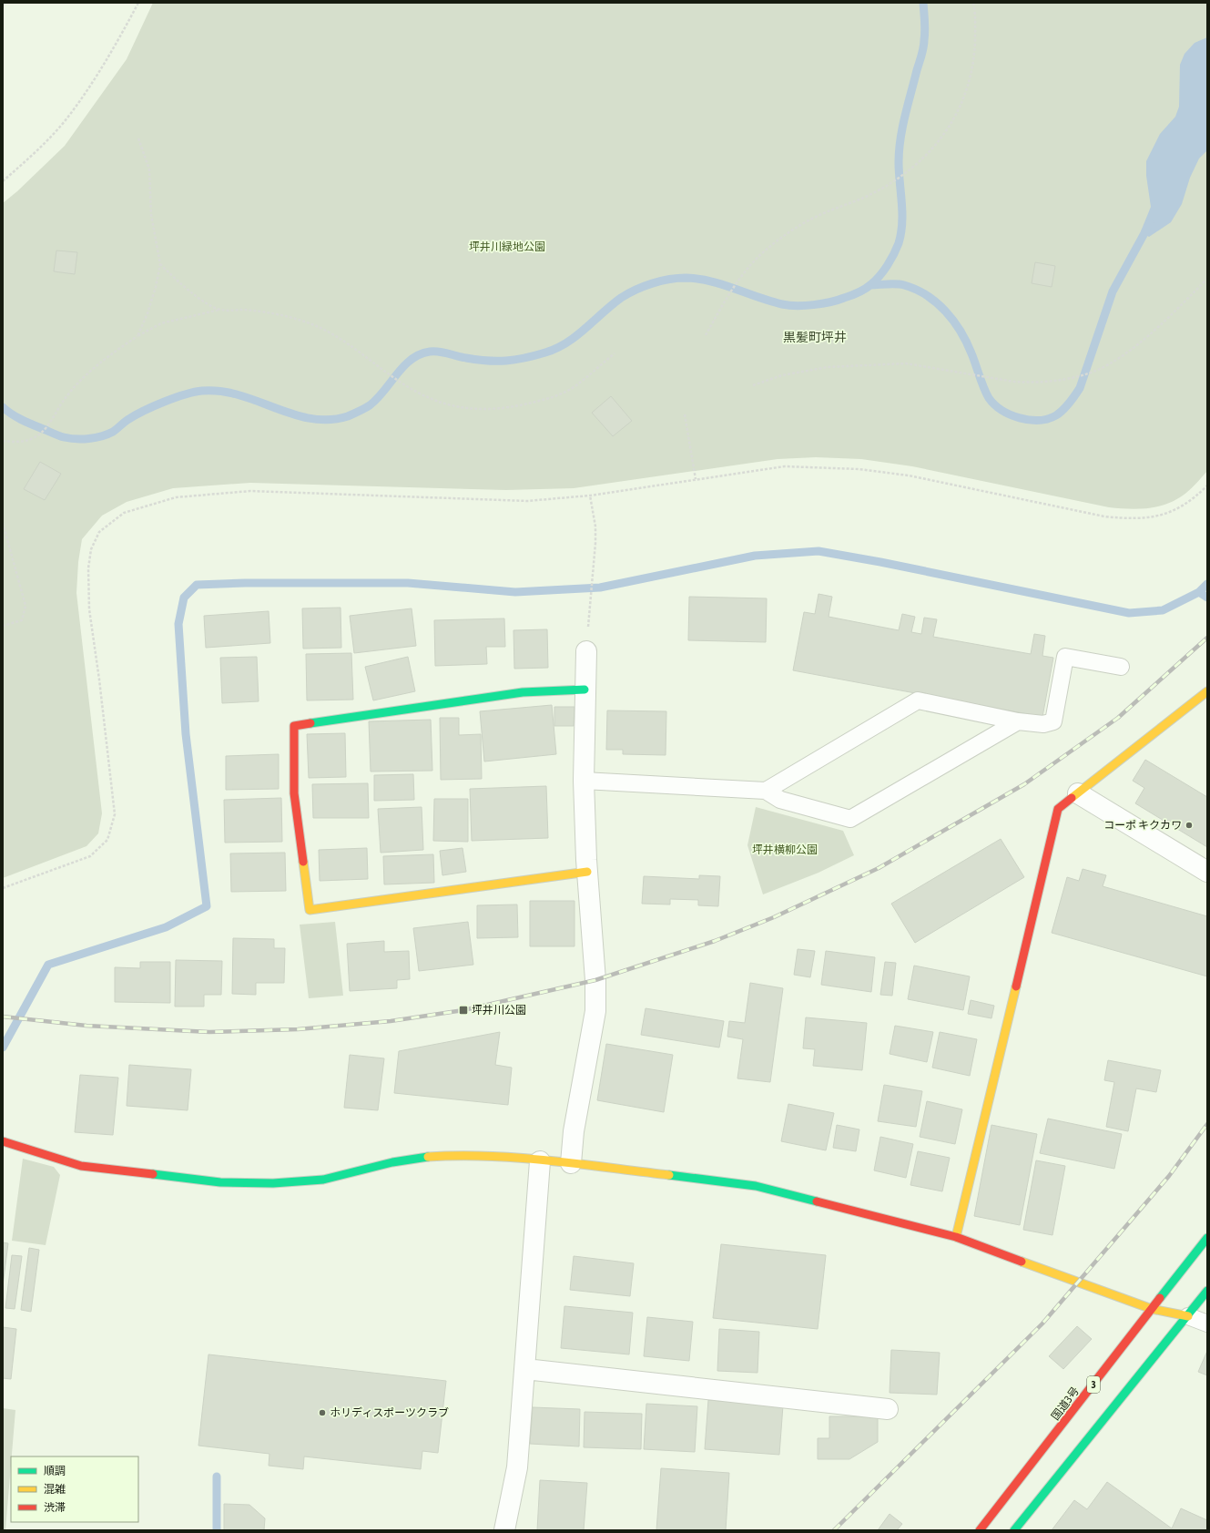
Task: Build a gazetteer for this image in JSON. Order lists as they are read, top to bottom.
{
  "streets": {
    "main road": ["3", "国道3号"]
  },
  "districts": ["黒髪町坪井"],
  "parks": ["坪井川緑地公園", "坪井横柳公園"],
  "places": {
    "other": ["コーポ キクカワ", "ホリディスポーツクラブ"],
    "transit": ["坪井川公園"]
  },
  "legend": ["順調", "混雑", "渋滞"]
}
